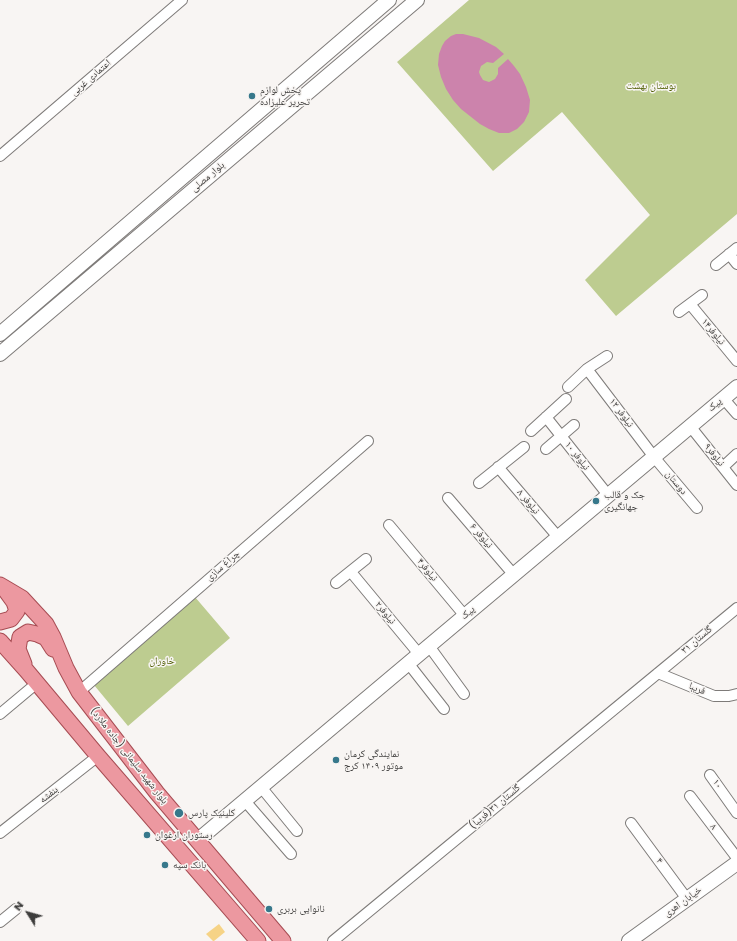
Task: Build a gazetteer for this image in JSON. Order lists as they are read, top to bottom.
{
  "streets": {
    "main road": ["بلوار شهید سلیمانی (جاده ملارد)"],
    "street": [
      "اعتمادی غربی",
      "بلوار مصلی",
      "نیلوفر۱۴",
      "پیک",
      "نیلوفر ۱۲",
      "نیلوفر۹",
      "نیلوفر ۱۰",
      "دوستان",
      "نیلوفر ۸",
      "نیلوفر ۶",
      "چراغ سازی",
      "نیلوفر۴",
      "نیلوفر۲",
      "گلستان ۳۱",
      "فریبا",
      "۱۰",
      "بنفشه",
      "گلستان ۳۱(فریبا)",
      "۸",
      "۴",
      "خیابان اهری"
    ]
  },
  "crossings": [
    ["پیک", "نیلوفر ۱۲"],
    ["پیک", "نیلوفر۹"],
    ["پیک", "نیلوفر ۱۰"],
    ["پیک", "دوستان"],
    ["پیک", "نیلوفر ۸"],
    ["پیک", "نیلوفر ۶"],
    ["پیک", "نیلوفر۴"],
    ["پیک", "نیلوفر۲"],
    ["پیک", "بلوار شهید سلیمانی (جاده ملارد)"],
    ["نیلوفر ۱۲", "دوستان"],
    ["چراغ سازی", "بلوار شهید سلیمانی (جاده ملارد)"],
    ["گلستان ۳۱", "فریبا"],
    ["گلستان ۳۱", "گلستان ۳۱(فریبا)"],
    ["فریبا", "گلستان ۳۱(فریبا)"],
    ["بلوار شهید سلیمانی (جاده ملارد)", "بنفشه"],
    ["۴", "خیابان اهری"]
  ],
  "parks": ["بوستان بهشت", "خاوران"],
  "places": [
    "پخش لوازم تحریر علیزاده",
    "جک و قالب جهانگیری",
    "نمایندگی کرمان موتور ۱۴۰۹ کرج",
    "کلینیک پارس",
    "رستوران ارغوان",
    "بانک سپه",
    "نانوایی بربری"
  ],
  "north": "top left"
}
